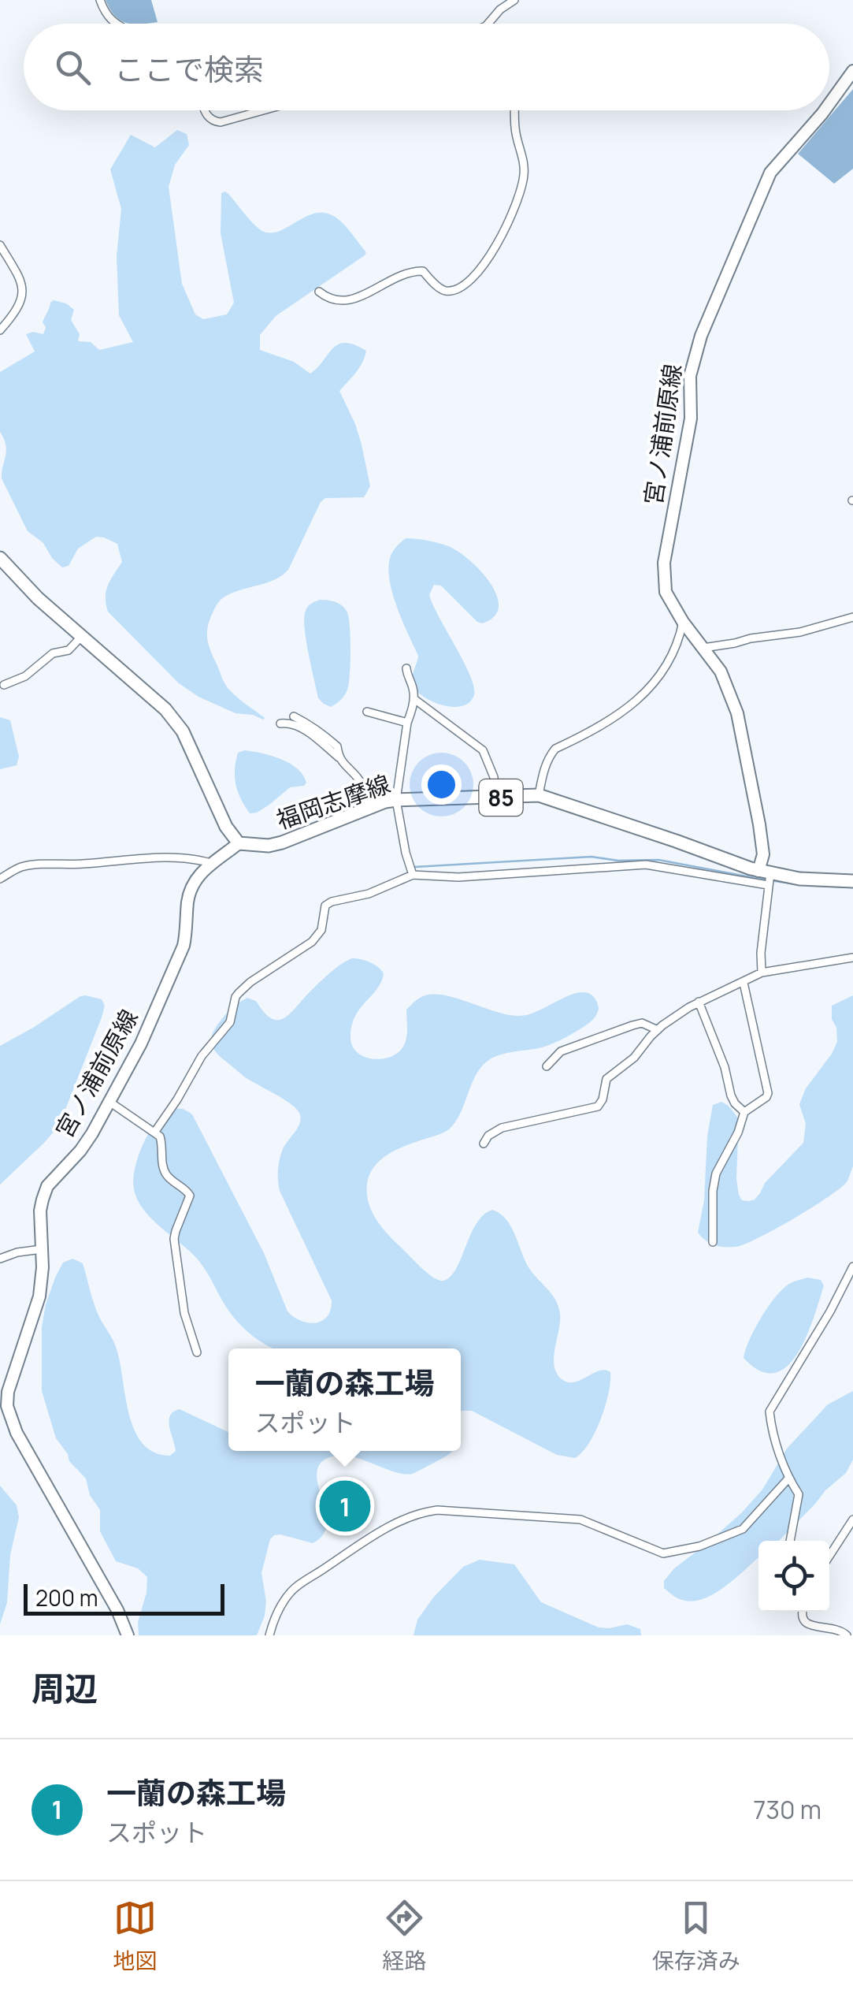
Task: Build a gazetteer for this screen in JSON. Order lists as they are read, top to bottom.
{
  "streets": {
    "main road": ["宮ノ浦前原線", "85", "福岡志摩線"]
  },
  "crossings": [
    ["宮ノ浦前原線", "福岡志摩線"]
  ],
  "scale_bar": "200 m",
  "page": {
    "search": "ここで検索",
    "popup": ["一蘭の森工場", "スポット"],
    "pins": "1",
    "scale": "200 m",
    "heading": "周辺",
    "list": [
      {
        "mark": "1",
        "name": "一蘭の森工場",
        "note": "スポット",
        "value": "730 m"
      }
    ],
    "nav": ["地図", "経路", "保存済み"]
  }
}
